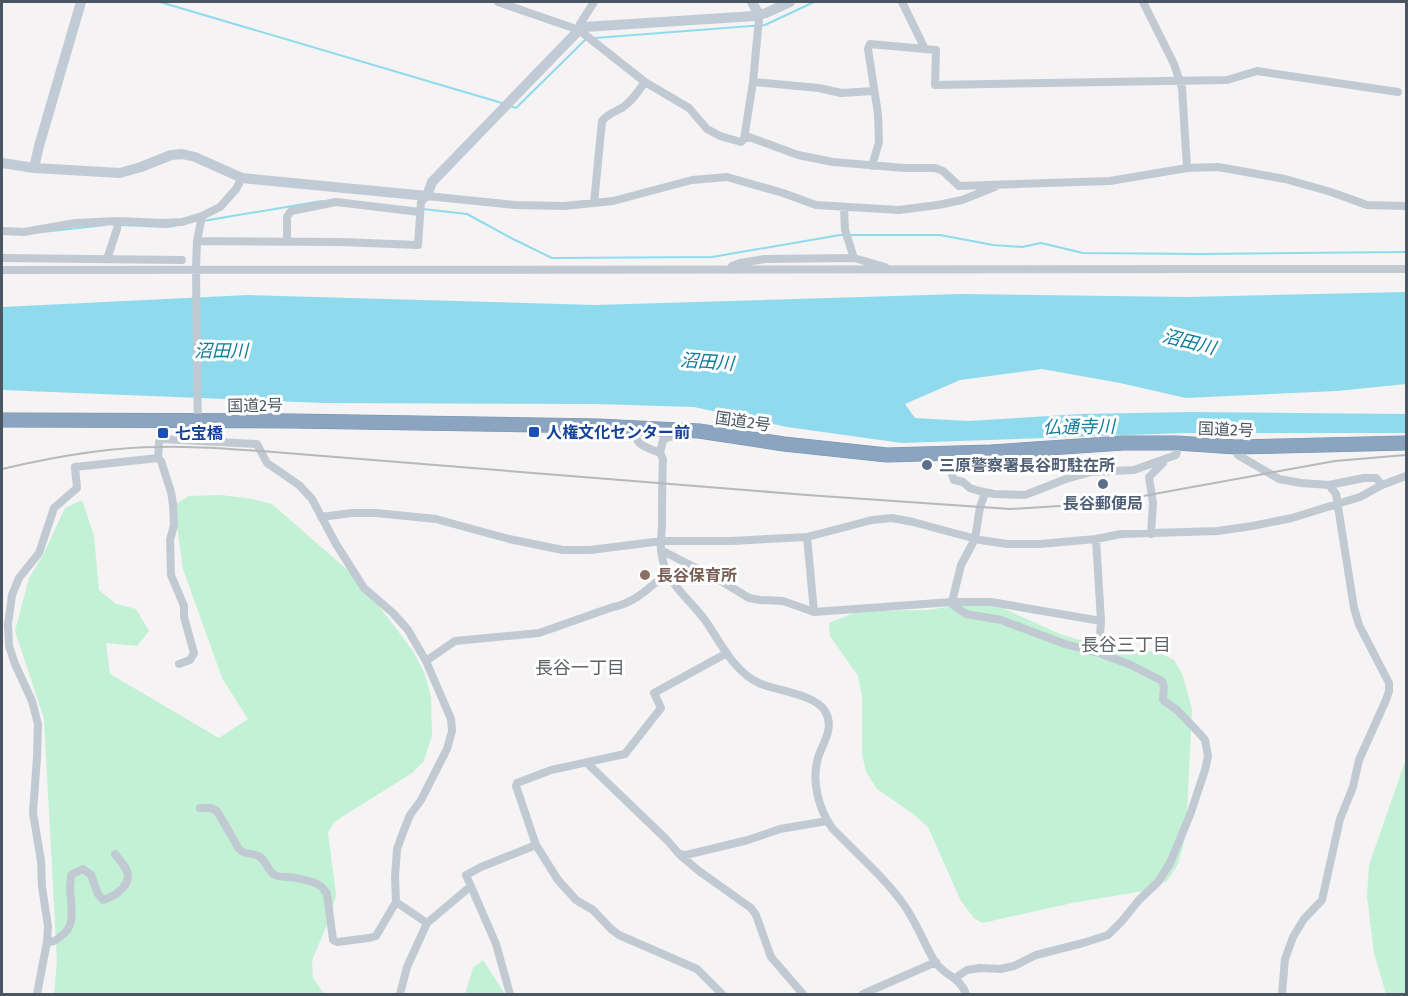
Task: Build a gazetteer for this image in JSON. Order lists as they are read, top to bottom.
{
  "streets": {
    "highway": ["国道2号"]
  },
  "districts": ["長谷三丁目", "長谷一丁目"],
  "water": ["沼田川", "仏通寺川"],
  "places": {
    "transit": ["人権文化センター前", "七宝橋"],
    "other": ["三原警察署長谷町駐在所", "長谷郵便局", "長谷保育所"]
  }
}
